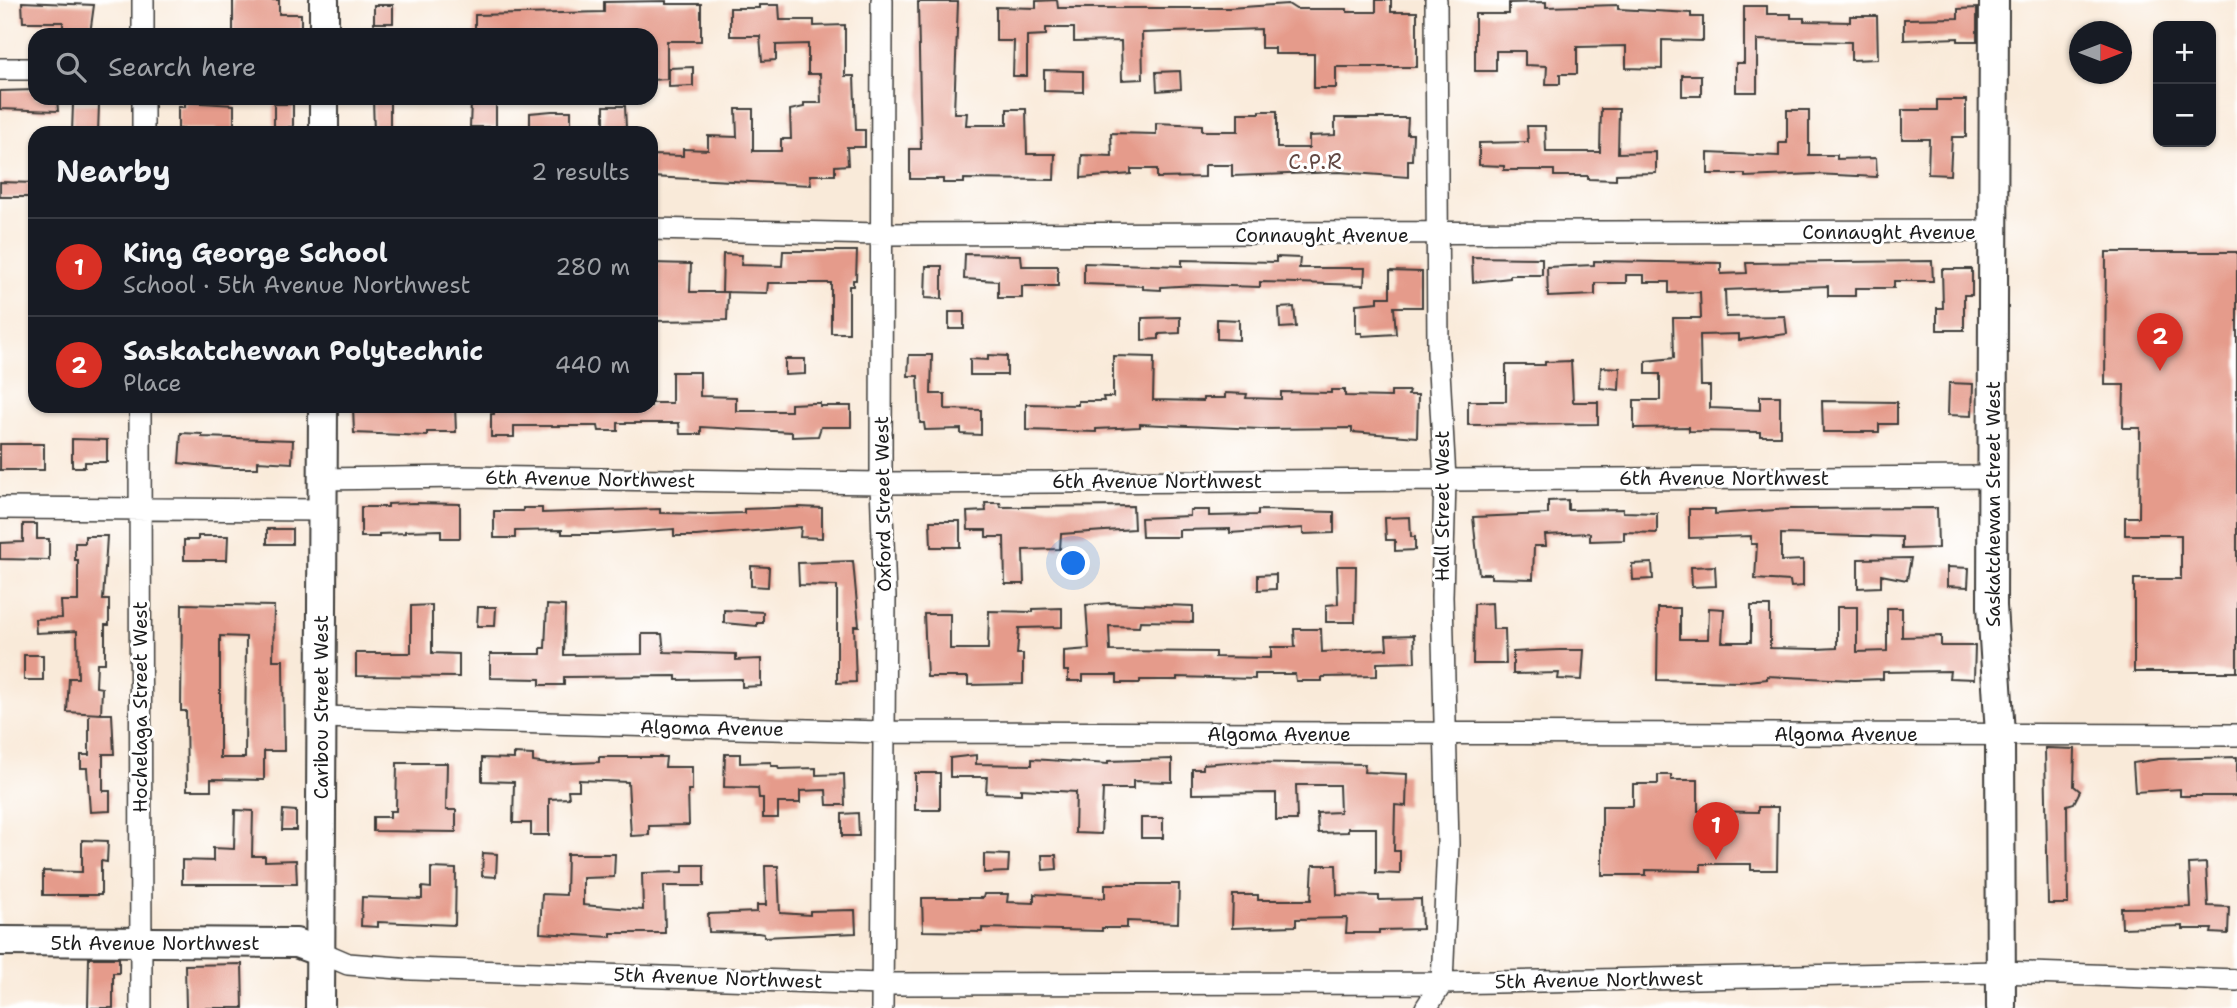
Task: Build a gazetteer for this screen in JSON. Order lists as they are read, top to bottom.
{
  "streets": {
    "street": [
      "Connaught Avenue",
      "6th Avenue Northwest",
      "Oxford Street West",
      "Saskatchewan Street West",
      "Hall Street West",
      "Hochelaga Street West",
      "Caribou Street West",
      "Algoma Avenue",
      "5th Avenue Northwest"
    ]
  },
  "crossings": [
    ["Connaught Avenue", "Oxford Street West"],
    ["Connaught Avenue", "Saskatchewan Street West"],
    ["Connaught Avenue", "Hall Street West"],
    ["6th Avenue Northwest", "Oxford Street West"],
    ["6th Avenue Northwest", "Saskatchewan Street West"],
    ["6th Avenue Northwest", "Hall Street West"],
    ["6th Avenue Northwest", "Caribou Street West"],
    ["Oxford Street West", "Algoma Avenue"],
    ["Oxford Street West", "5th Avenue Northwest"],
    ["Saskatchewan Street West", "Algoma Avenue"],
    ["Saskatchewan Street West", "5th Avenue Northwest"],
    ["Hall Street West", "Algoma Avenue"],
    ["Hall Street West", "5th Avenue Northwest"],
    ["Hochelaga Street West", "5th Avenue Northwest"],
    ["Caribou Street West", "Algoma Avenue"],
    ["Caribou Street West", "5th Avenue Northwest"]
  ],
  "districts": ["C.P.R"],
  "north": "right",
  "page": {
    "map_buttons": ["+", "−"],
    "search": "Search here",
    "heading": ["Nearby", "2 results"],
    "list": [
      {
        "mark": "1",
        "name": "King George School",
        "note": "School · 5th Avenue Northwest",
        "value": "280 m"
      },
      {
        "mark": "2",
        "name": "Saskatchewan Polytechnic",
        "note": "Place",
        "value": "440 m"
      }
    ],
    "pins": ["2", "1"]
  }
}
